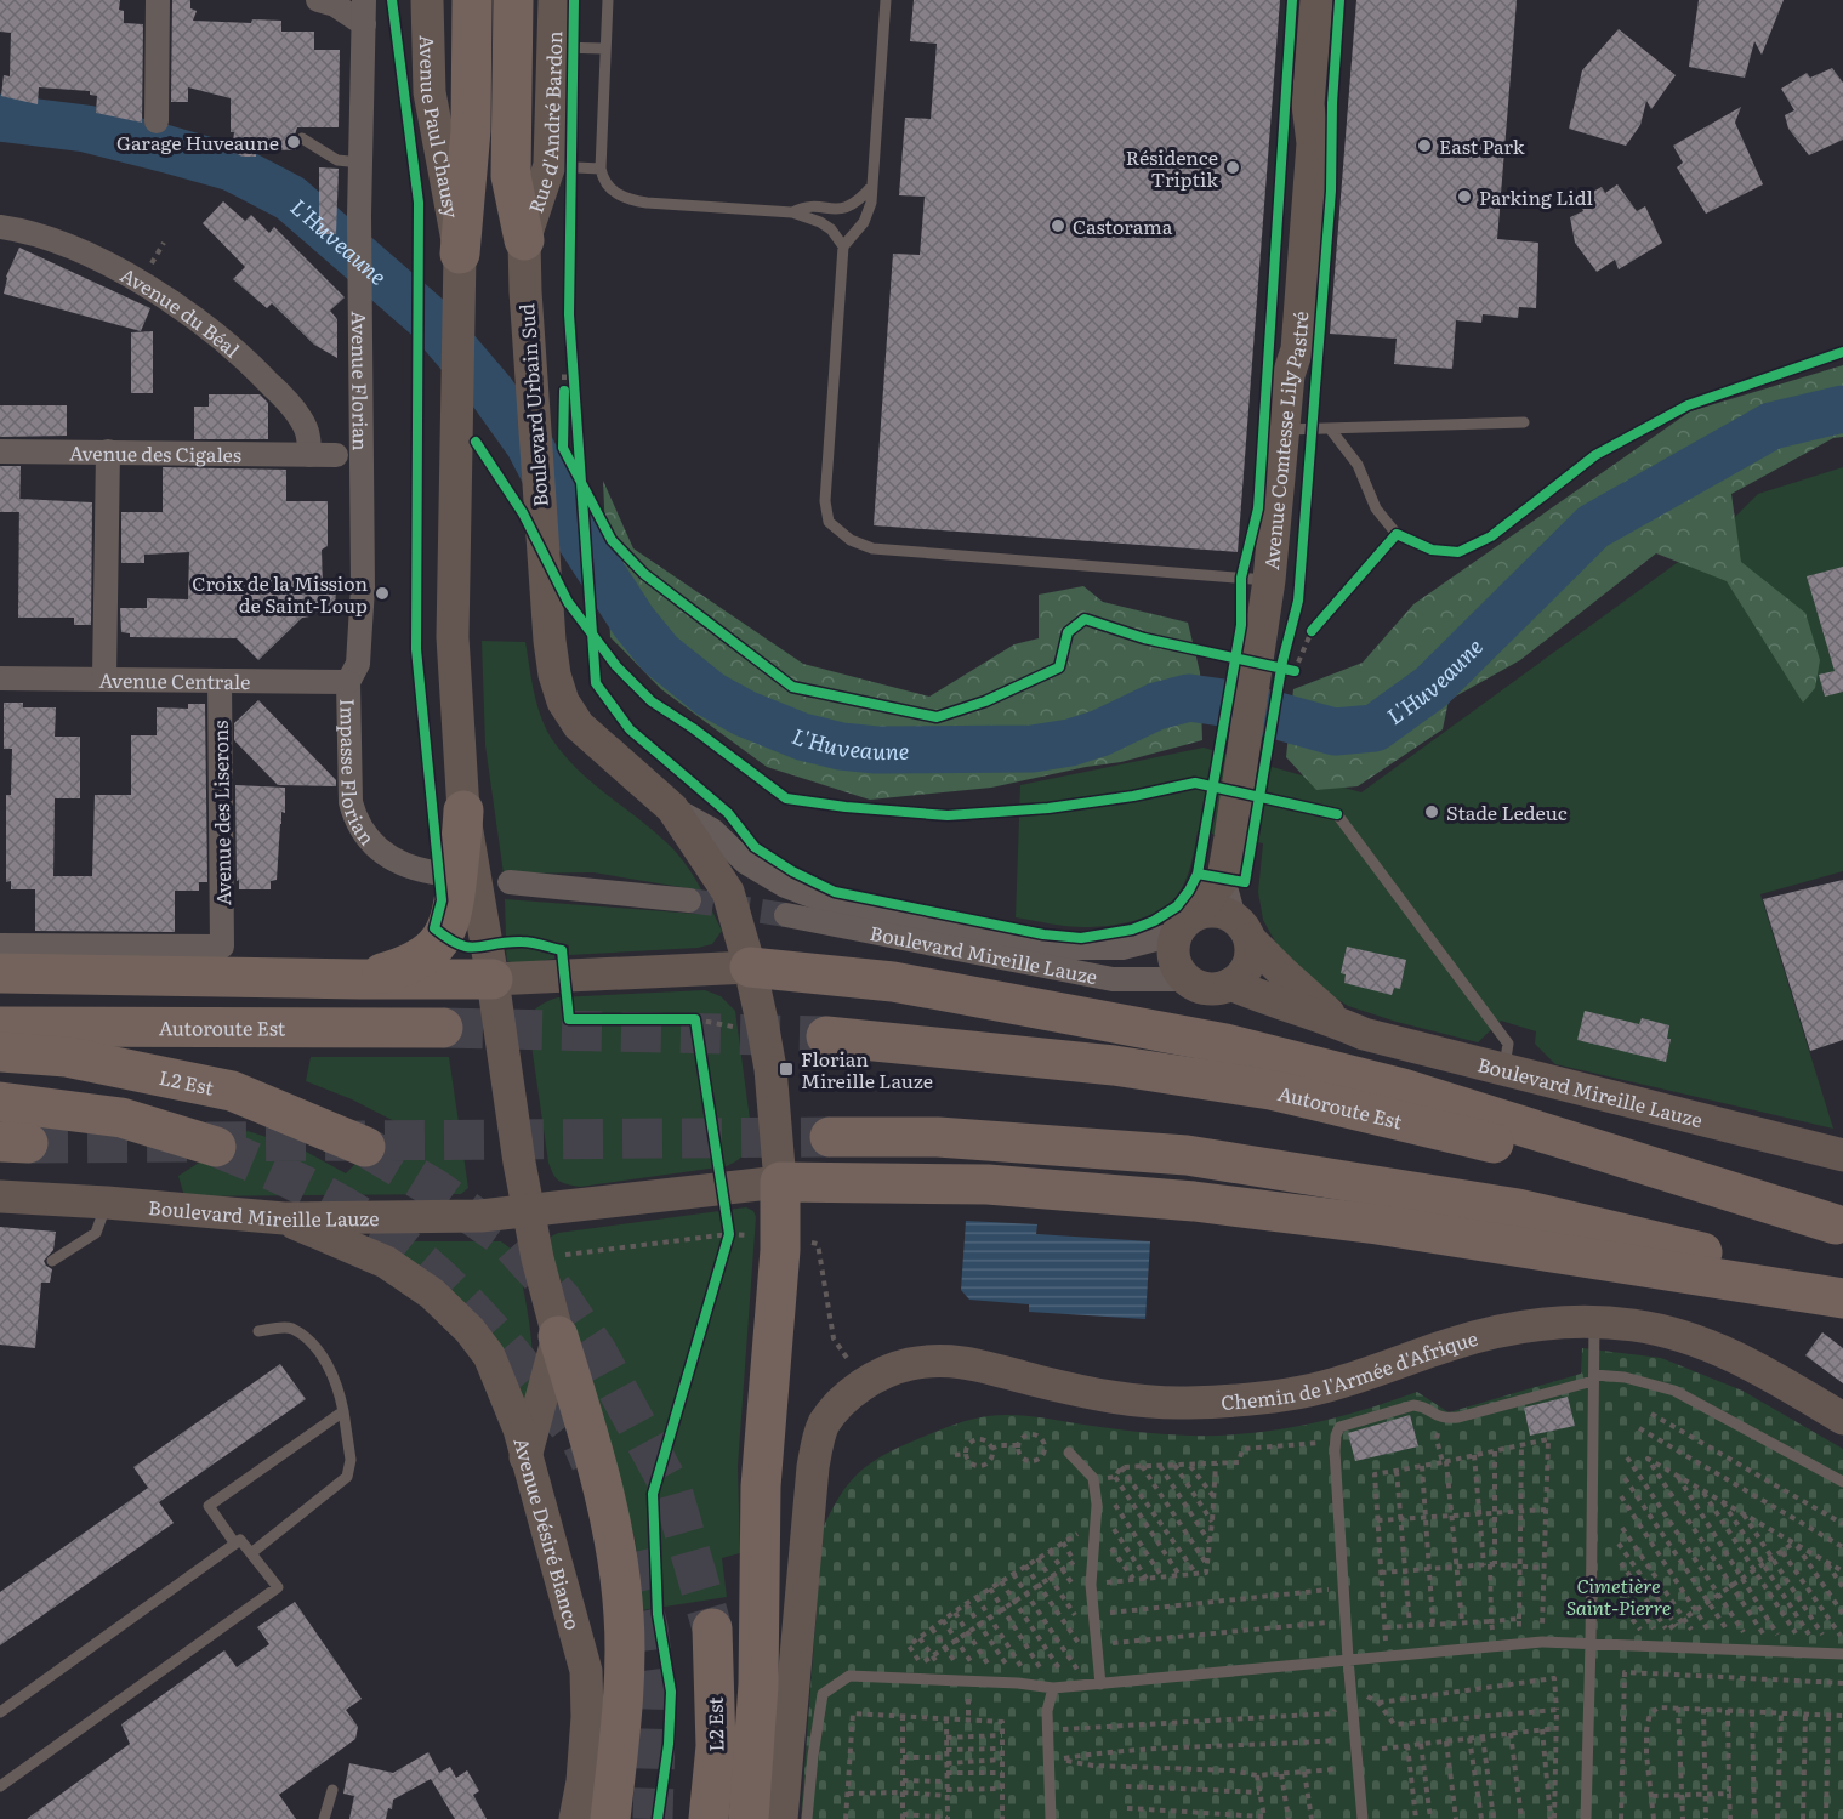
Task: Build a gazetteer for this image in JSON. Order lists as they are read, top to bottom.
{
  "streets": {
    "highway": ["Boulevard Urbain Sud", "Autoroute Est", "L2 Est"],
    "street": [
      "Rue d'André Bardon",
      "Avenue Paul Chausy",
      "Avenue du Béal",
      "Avenue Florian",
      "Avenue Comtesse Lily Pastré",
      "Avenue des Cigales",
      "Avenue Centrale",
      "Impasse Florian",
      "Avenue des Liserons",
      "Boulevard Mireille Lauze",
      "Chemin de l'Armée d'Afrique",
      "Avenue Désiré Bianco"
    ]
  },
  "crossings": [
    ["Rue d'André Bardon", "Boulevard Urbain Sud"],
    ["Avenue du Béal", "Avenue des Cigales"],
    ["Avenue Florian", "Impasse Florian"],
    ["Boulevard Urbain Sud", "Boulevard Mireille Lauze"],
    ["Avenue Comtesse Lily Pastré", "Boulevard Mireille Lauze"],
    ["Avenue Centrale", "Impasse Florian"],
    ["Avenue Centrale", "Avenue des Liserons"],
    ["Boulevard Mireille Lauze", "Avenue Désiré Bianco"]
  ],
  "water": ["L'Huveaune"],
  "parks": ["Cimetière Saint-Pierre"],
  "places": {
    "other": [
      "Garage Huveaune",
      "East Park",
      "Résidence Triptik",
      "Parking Lidl",
      "Castorama",
      "Croix de la Mission de Saint-Loup",
      "Stade Ledeuc"
    ],
    "transit": ["Florian Mireille Lauze"]
  }
}
